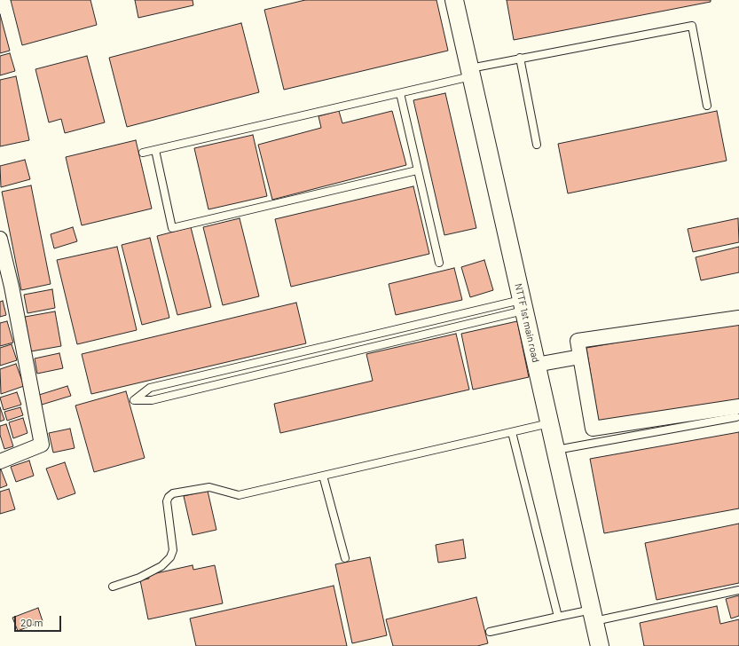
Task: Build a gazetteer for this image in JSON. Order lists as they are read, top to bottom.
{
  "streets": {
    "street": ["NTTF 1st main road"]
  },
  "scale_bar": "20 m"
}
